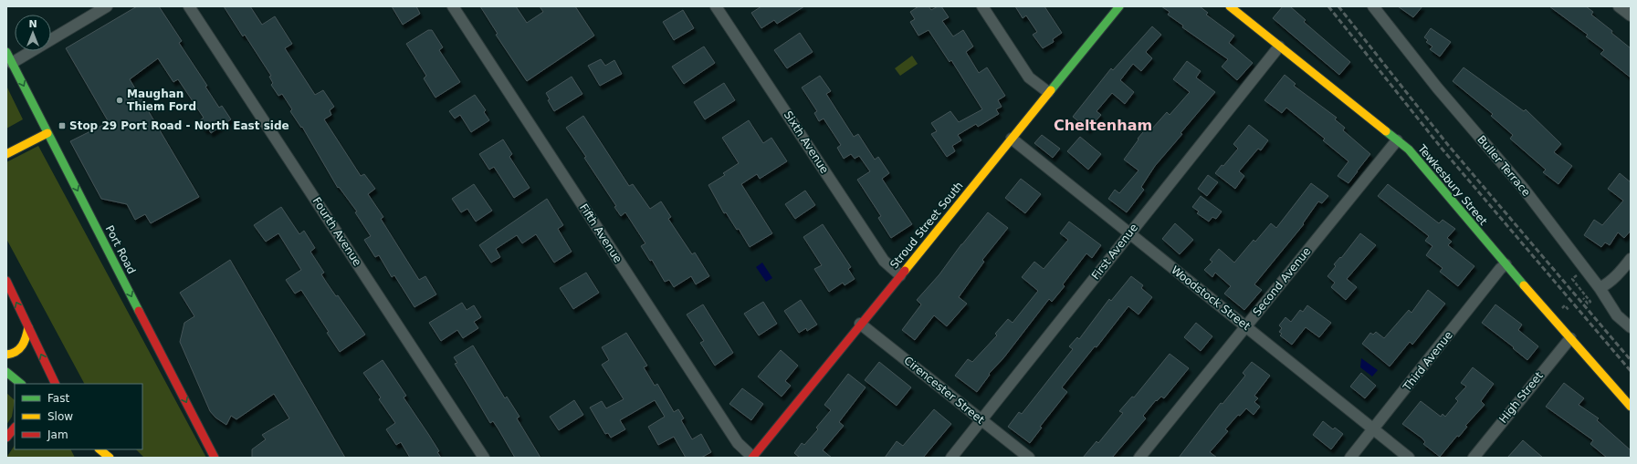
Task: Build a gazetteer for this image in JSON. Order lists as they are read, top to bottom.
{
  "streets": {
    "main road": ["Tewkesbury Street", "Stroud Street South", "Port Road"],
    "street": [
      "Sixth Avenue",
      "Buller Terrace",
      "Fourth Avenue",
      "Fifth Avenue",
      "First Avenue",
      "Second Avenue",
      "Woodstock Street",
      "Third Avenue",
      "Cirencester Street",
      "High Street"
    ]
  },
  "crossings": [
    ["Sixth Avenue", "Stroud Street South"],
    ["Tewkesbury Street", "First Avenue"],
    ["Tewkesbury Street", "Second Avenue"],
    ["Tewkesbury Street", "Third Avenue"],
    ["Tewkesbury Street", "High Street"],
    ["Stroud Street South", "Fifth Avenue"],
    ["Stroud Street South", "Woodstock Street"],
    ["Stroud Street South", "Cirencester Street"],
    ["First Avenue", "Woodstock Street"],
    ["First Avenue", "Cirencester Street"],
    ["Second Avenue", "Woodstock Street"],
    ["Woodstock Street", "Third Avenue"]
  ],
  "one_way": ["Port Road"],
  "districts": ["Cheltenham"],
  "places": {
    "other": ["Maughan Thiem Ford"],
    "transit": ["Stop 29 Port Road - North East side"]
  },
  "legend": ["Fast", "Slow", "Jam"],
  "north": "top"
}
